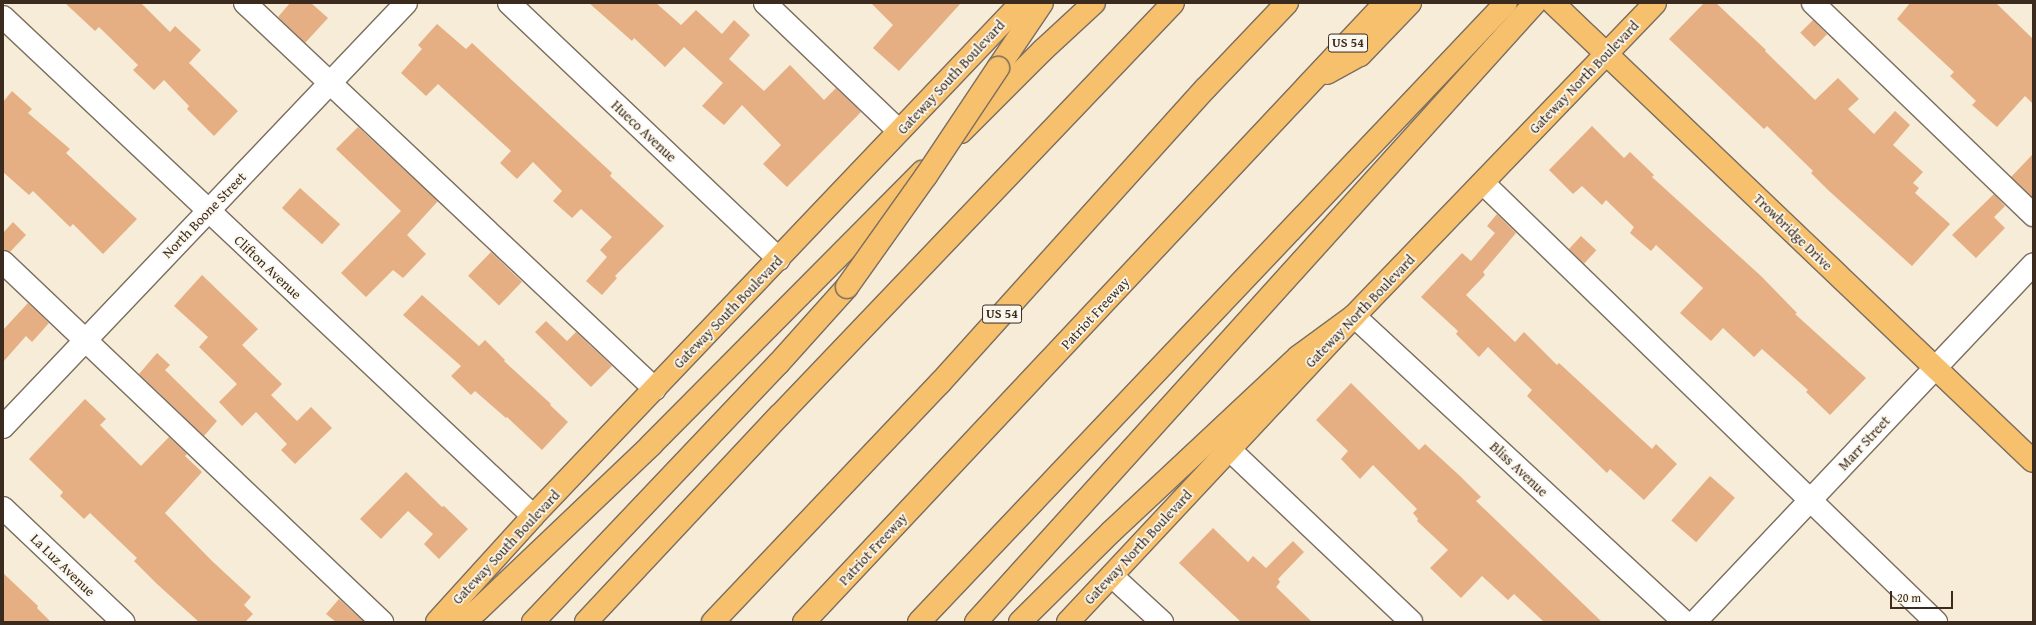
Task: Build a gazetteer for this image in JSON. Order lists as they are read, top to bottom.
{
  "streets": {
    "main road": [
      "US 54",
      "Gateway South Boulevard",
      "Gateway North Boulevard",
      "Trowbridge Drive",
      "Patriot Freeway"
    ],
    "street": [
      "Hueco Avenue",
      "North Boone Street",
      "Clifton Avenue",
      "Marr Street",
      "Bliss Avenue",
      "La Luz Avenue"
    ]
  },
  "crossings": [
    ["Gateway South Boulevard", "Hueco Avenue"],
    ["Gateway South Boulevard", "Clifton Avenue"],
    ["Gateway North Boulevard", "Trowbridge Drive"],
    ["Gateway North Boulevard", "Bliss Avenue"],
    ["North Boone Street", "Clifton Avenue"],
    ["Trowbridge Drive", "Marr Street"]
  ],
  "scale_bar": "20 m"
}
